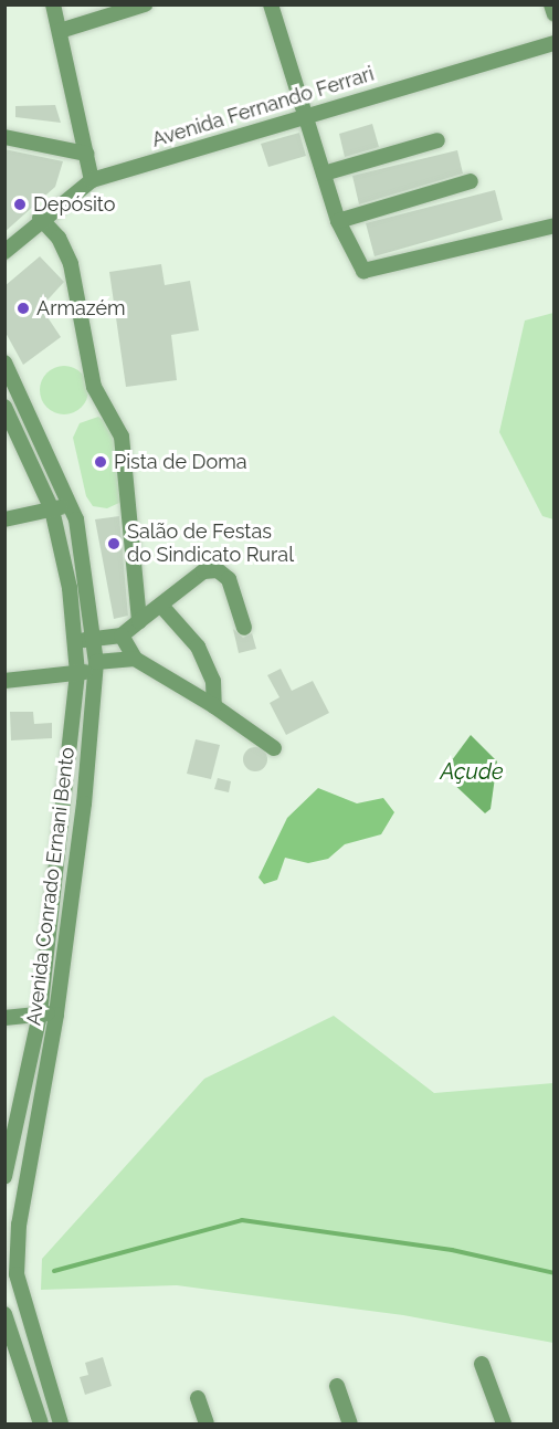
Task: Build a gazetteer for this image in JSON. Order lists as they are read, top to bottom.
{
  "streets": {
    "street": ["Avenida Fernando Ferrari", "Avenida Conrado Ernani Bento"]
  },
  "water": ["Açude"],
  "places": [
    "Depósito",
    "Armazém",
    "Pista de Doma",
    "Salão de Festas do Sindicato Rural"
  ]
}
